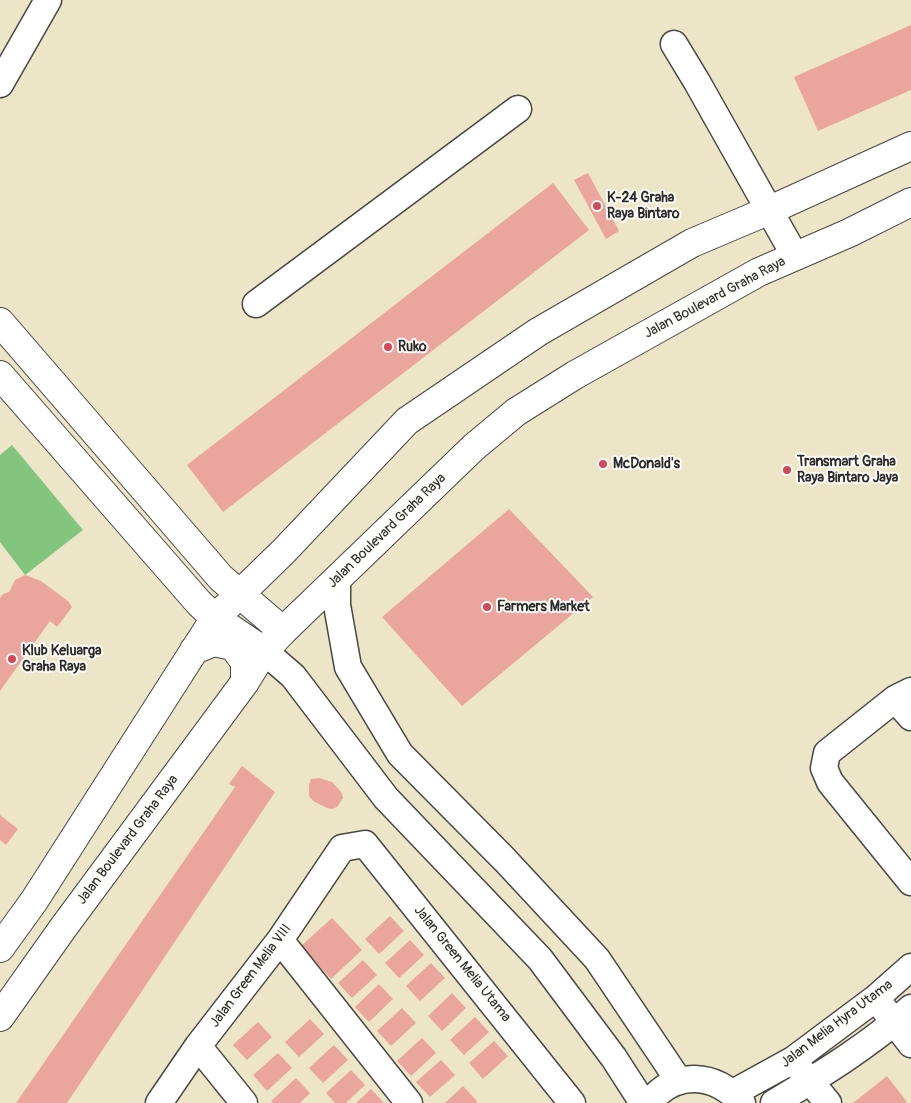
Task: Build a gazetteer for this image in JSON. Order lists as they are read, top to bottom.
{
  "streets": {
    "main road": ["Jalan Boulevard Graha Raya"],
    "street": ["Jalan Green Melia Utama", "Jalan Green Melia VIII", "Jalan Melia Hyra Utama"]
  },
  "crossings": [
    ["Jalan Green Melia Utama", "Jalan Green Melia VIII"]
  ],
  "places": [
    "K-24 Graha Raya Bintaro",
    "Ruko",
    "McDonald's",
    "Transmart Graha Raya Bintaro Jaya",
    "Farmers Market",
    "Klub Keluarga Graha Raya"
  ]
}
